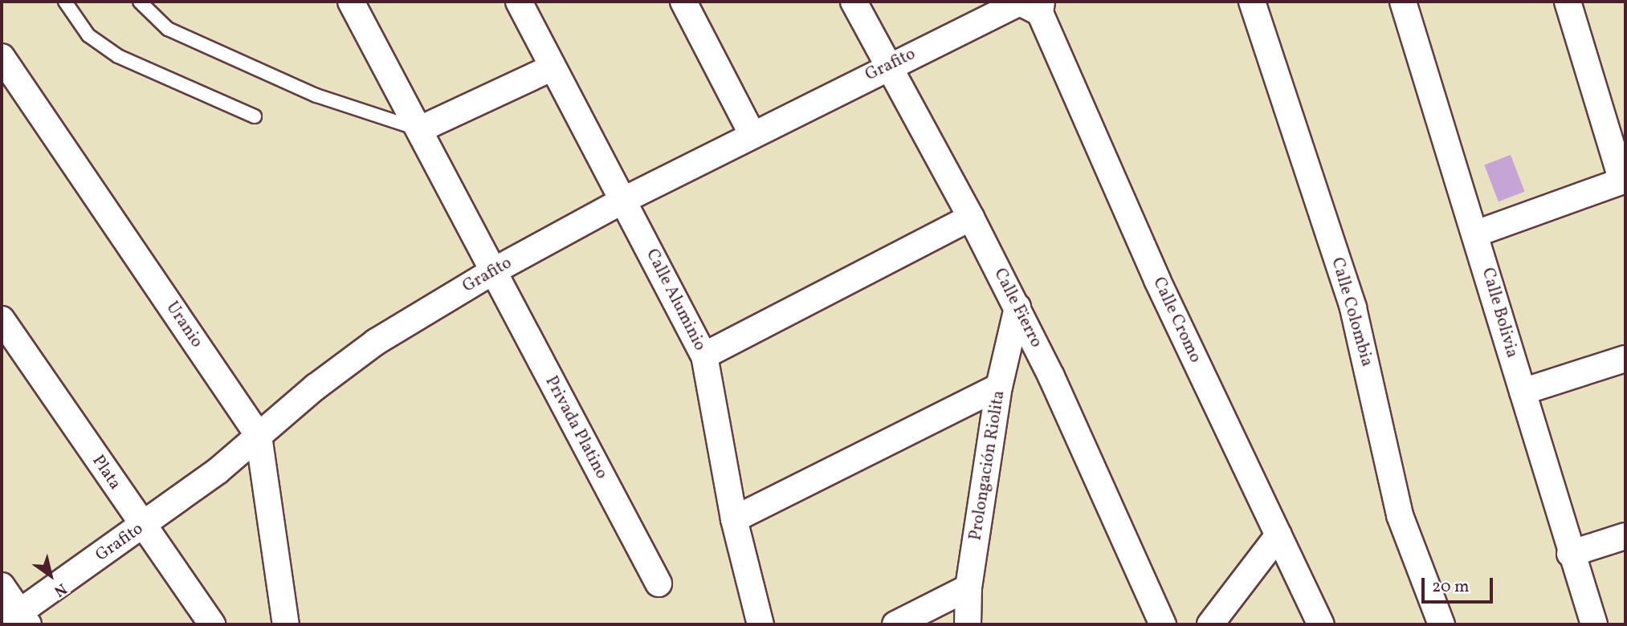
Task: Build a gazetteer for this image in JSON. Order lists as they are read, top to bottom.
{
  "streets": {
    "street": [
      "Grafito",
      "Calle Aluminio",
      "Calle Fierro",
      "Calle Colombia",
      "Calle Bolivia",
      "Calle Cromo",
      "Uranio",
      "Privada Platino",
      "Prolongación Riolita",
      "Plata"
    ]
  },
  "crossings": [
    ["Grafito", "Calle Aluminio"],
    ["Grafito", "Calle Fierro"],
    ["Grafito", "Calle Cromo"],
    ["Grafito", "Uranio"],
    ["Grafito", "Privada Platino"],
    ["Grafito", "Plata"],
    ["Calle Fierro", "Prolongación Riolita"]
  ],
  "scale_bar": "20 m",
  "north": "bottom right"
}
